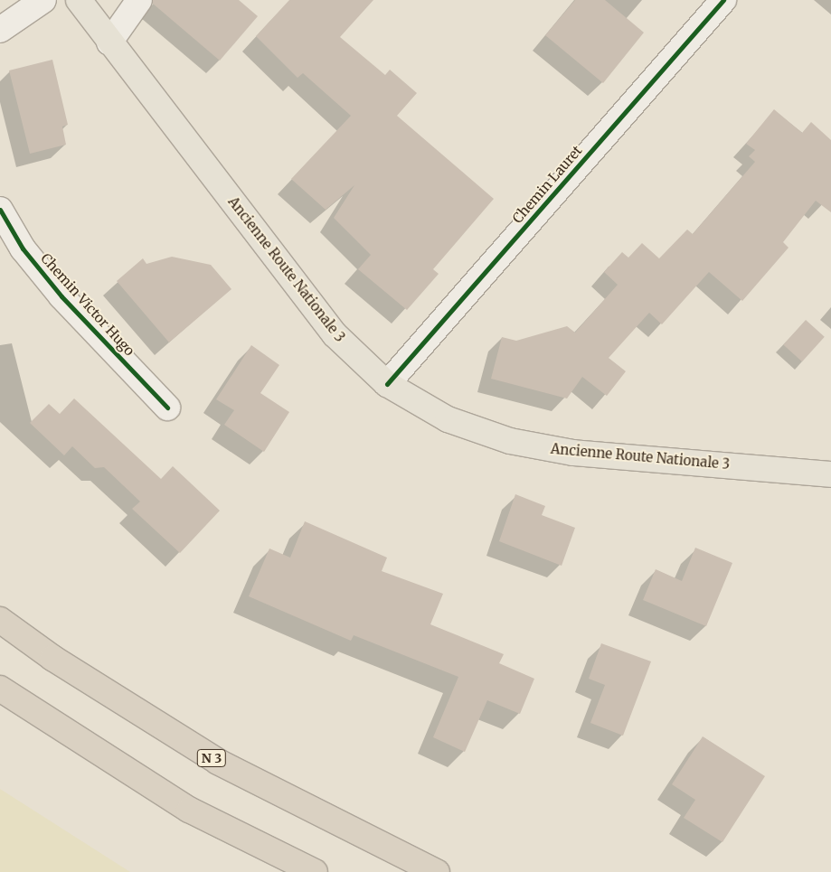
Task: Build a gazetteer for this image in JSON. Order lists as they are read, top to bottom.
{
  "streets": {
    "highway": ["N 3"],
    "main road": ["Ancienne Route Nationale 3"],
    "street": ["Chemin Lauret", "Chemin Victor Hugo"]
  },
  "crossings": [
    ["Chemin Lauret", "Ancienne Route Nationale 3"]
  ]
}
